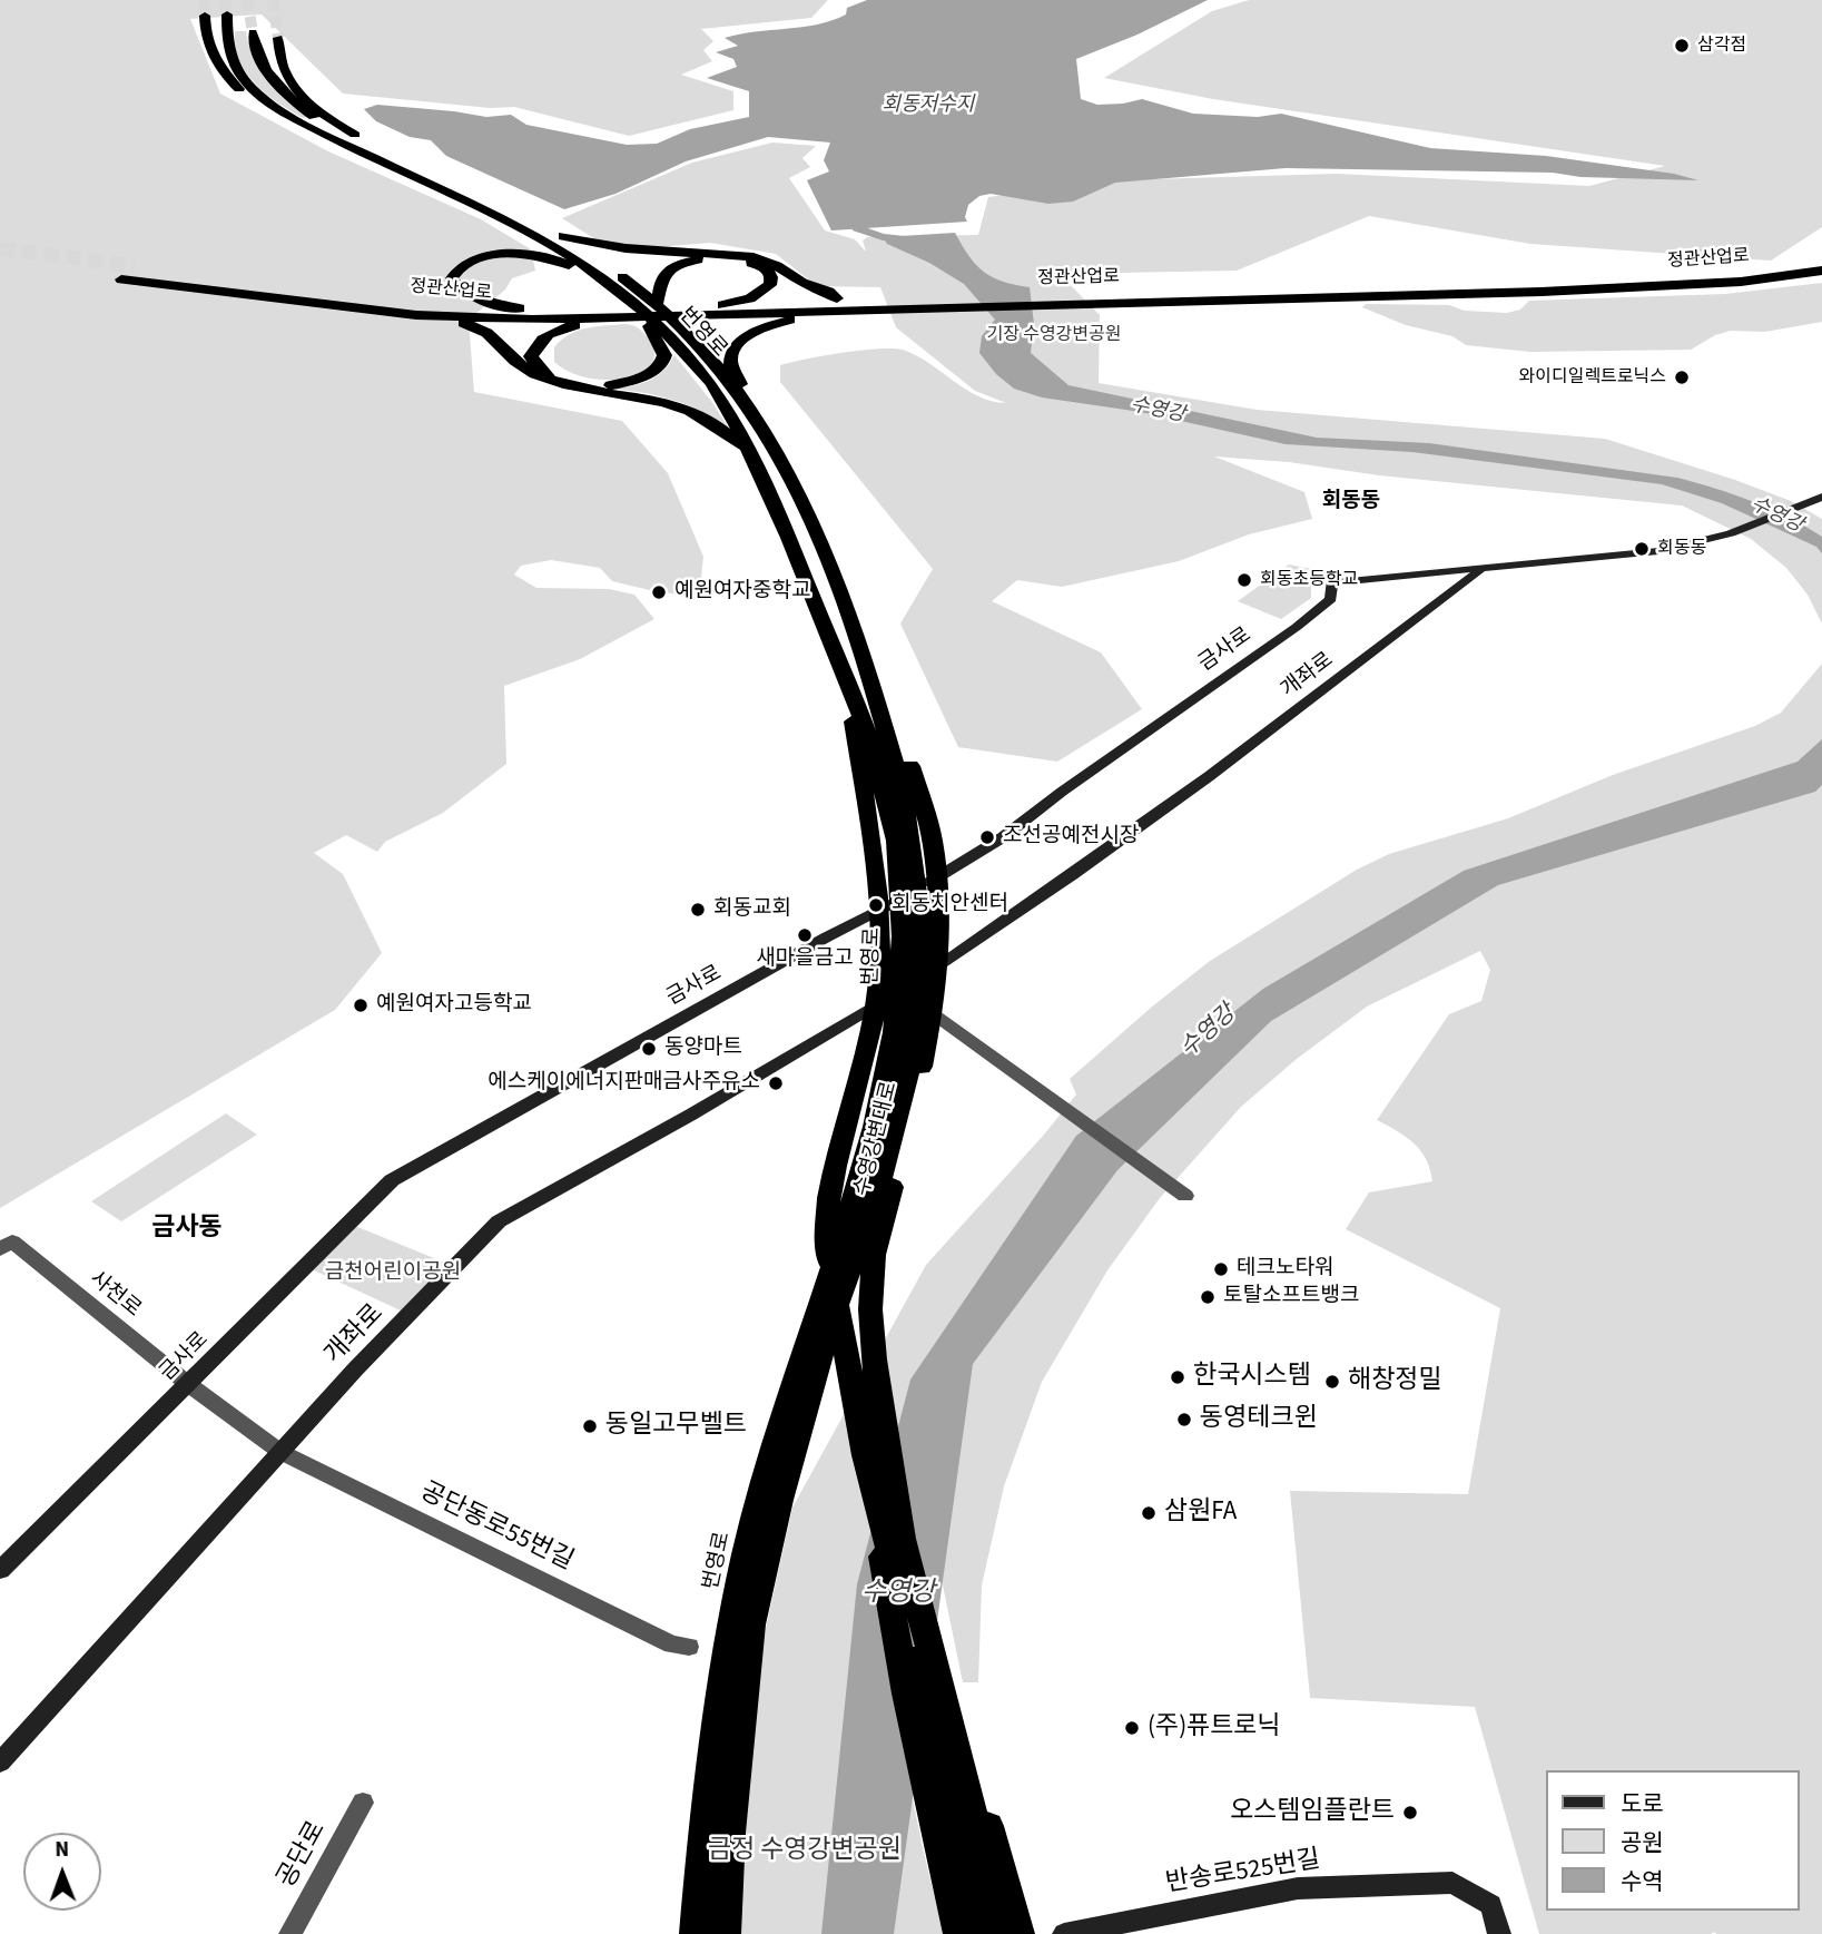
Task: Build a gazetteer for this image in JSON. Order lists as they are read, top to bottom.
{
  "streets": {
    "highway": ["정관산업로", "번영로", "수영강변대로"],
    "main road": ["금사로", "개좌로", "반송로525번길"],
    "street": ["사천로", "공단동로55번길", "공단로"]
  },
  "crossings": [
    ["정관산업로", "번영로"],
    ["번영로", "수영강변대로"],
    ["금사로", "개좌로"],
    ["금사로", "사천로"],
    ["개좌로", "사천로"],
    ["개좌로", "공단동로55번길"],
    ["사천로", "공단동로55번길"]
  ],
  "districts": ["회동동", "금사동"],
  "water": ["회동저수지", "수영강"],
  "parks": ["기장 수영강변공원", "금천어린이공원", "금정 수영강변공원"],
  "places": [
    "삼각점",
    "와이디일렉트로닉스",
    "회동동",
    "회동초등학교",
    "예원여자중학교",
    "조선공예전시장",
    "회동치안센터",
    "회동교회",
    "새마을금고",
    "예원여자고등학교",
    "동양마트",
    "에스케이에너지판매금사주유소",
    "테크노타워",
    "토탈소프트뱅크",
    "한국시스템",
    "해창정밀",
    "동영테크윈",
    "동일고무벨트",
    "삼원FA",
    "(주)퓨트로닉",
    "오스템임플란트"
  ],
  "legend": ["도로", "공원", "수역"],
  "north": "top"
}
